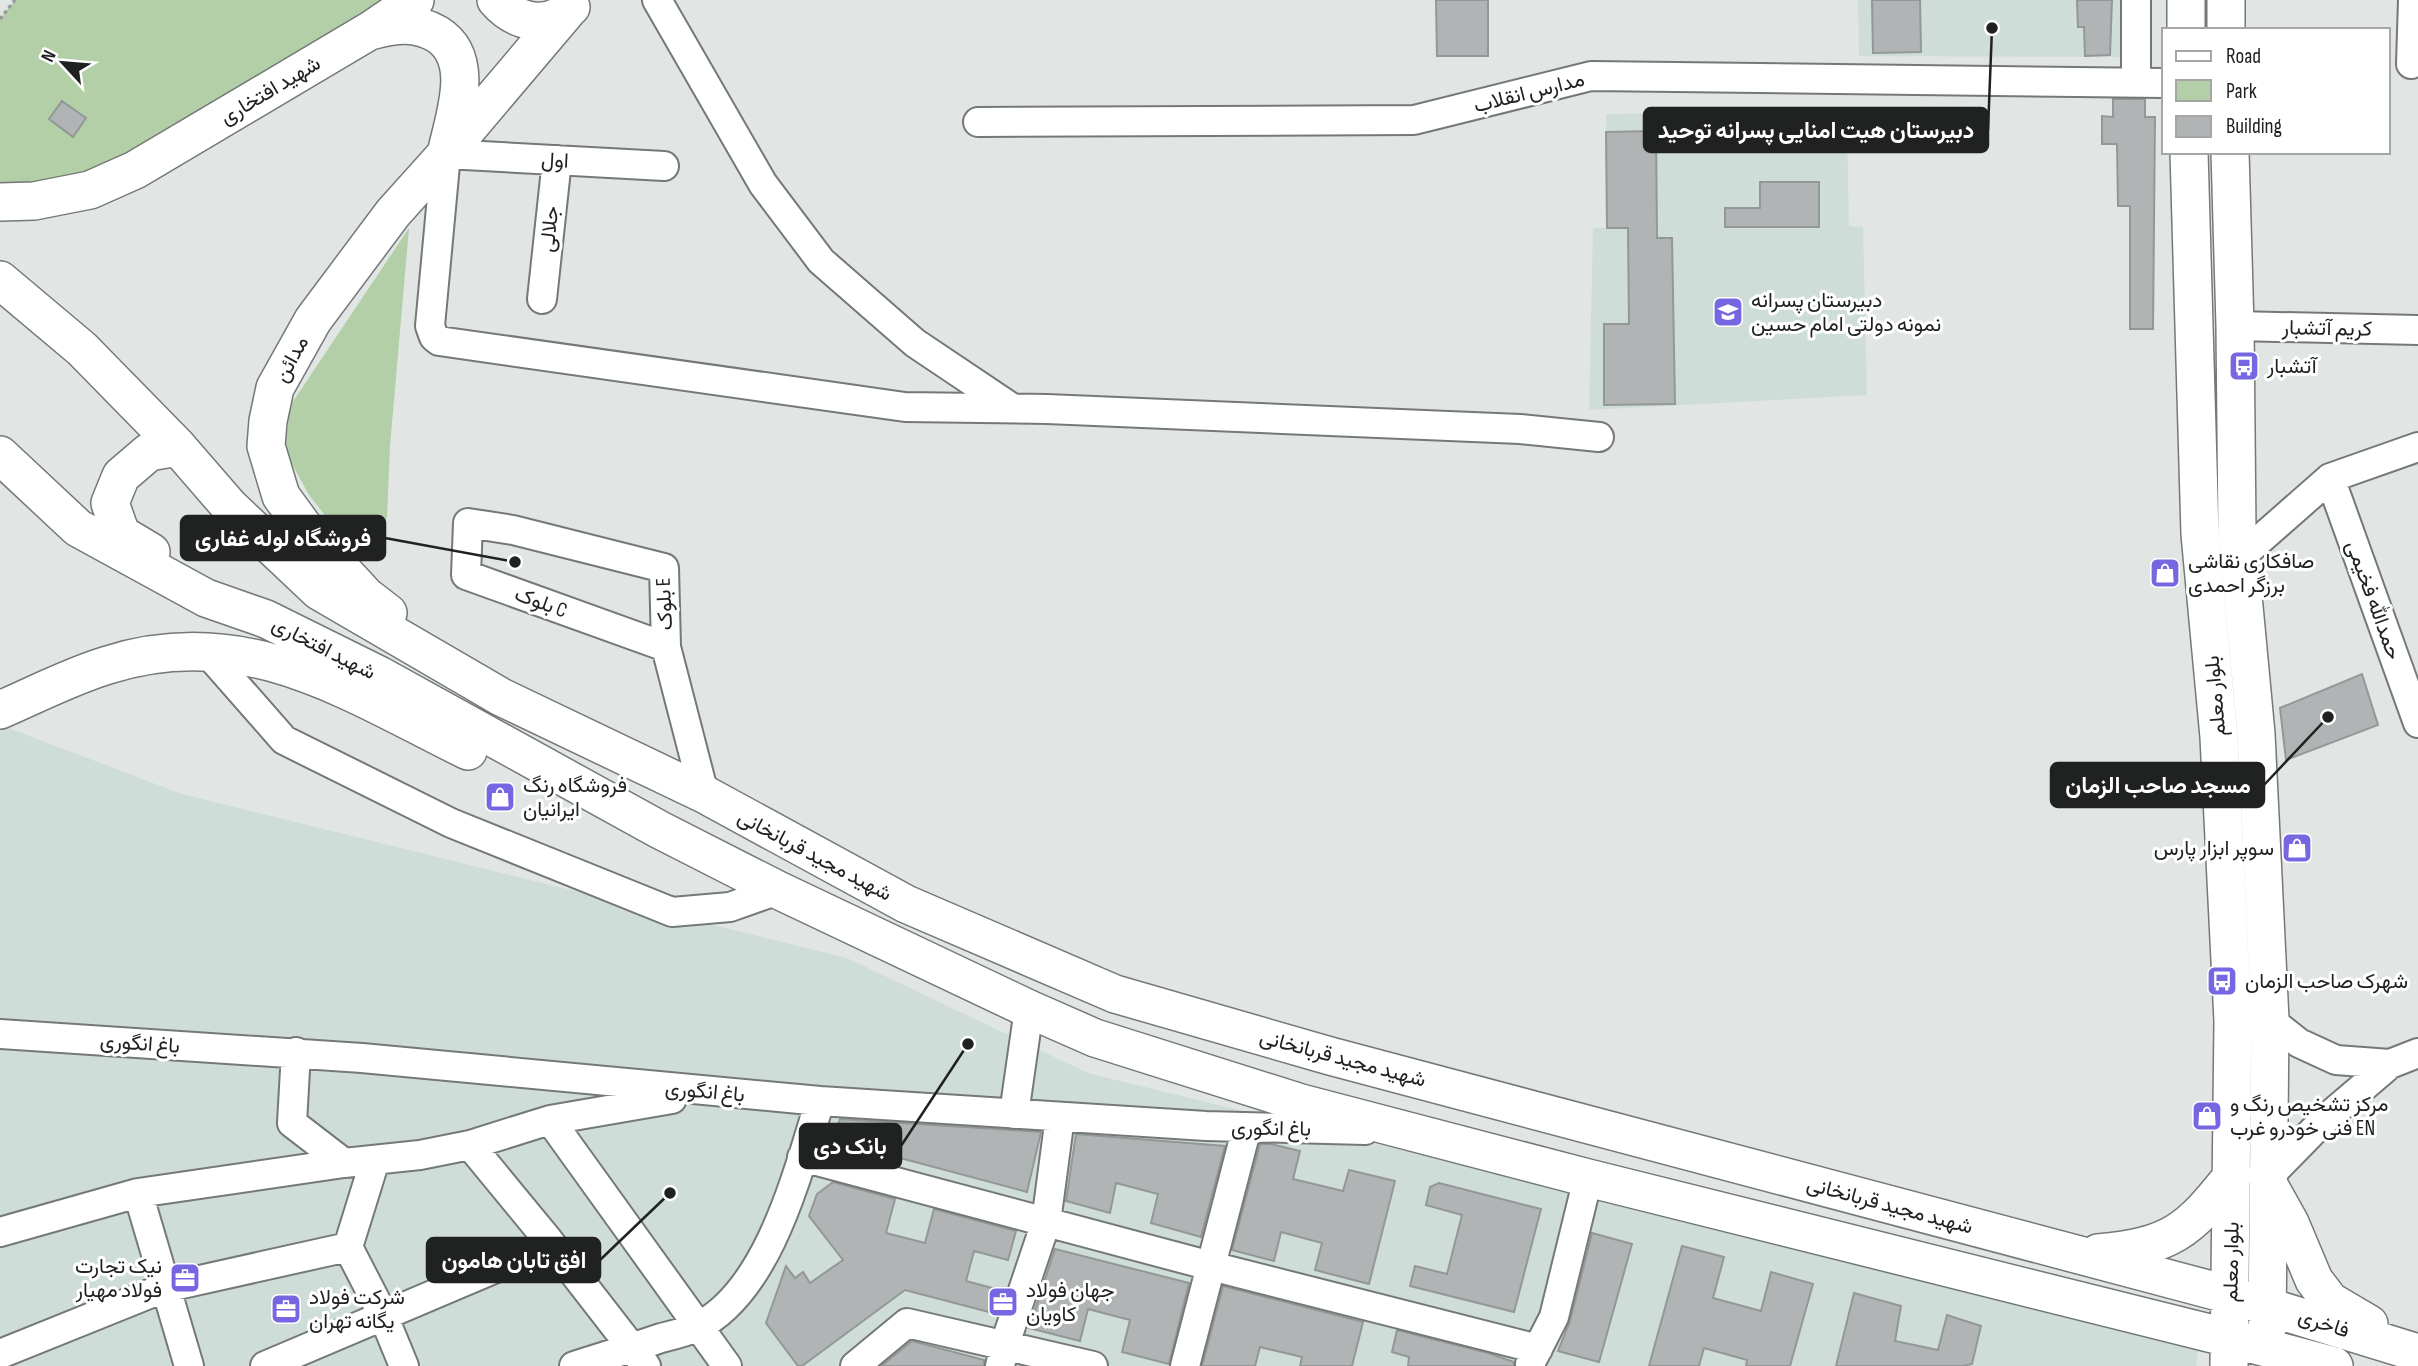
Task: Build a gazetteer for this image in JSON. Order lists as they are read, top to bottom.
{
  "streets": {
    "main road": [
      "شهید افتخاری",
      "مدائن",
      "بلوار معلم",
      "شهید مجید قربانخانی",
      "فاخری"
    ],
    "street": [
      "مدارس انقلاب",
      "اول",
      "جلالی",
      "کریم آتشبار",
      "حمدالله فخیمی",
      "بلوک C",
      "بلوک E",
      "باغ انگوری"
    ]
  },
  "crossings": [
    ["شهید افتخاری", "مدائن"],
    ["شهید افتخاری", "شهید مجید قربانخانی"],
    ["اول", "جلالی"],
    ["اول", "مدائن"],
    ["کریم آتشبار", "بلوار معلم"],
    ["مدائن", "شهید مجید قربانخانی"],
    ["بلوک C", "بلوک E"],
    ["بلوک E", "شهید مجید قربانخانی"],
    ["بلوار معلم", "شهید مجید قربانخانی"],
    ["بلوار معلم", "فاخری"],
    ["شهید مجید قربانخانی", "باغ انگوری"],
    ["شهید مجید قربانخانی", "فاخری"]
  ],
  "places": {
    "other": [
      "دبیرستان هیت امنایی پسرانه توحید",
      "فروشگاه لوله غفاری",
      "مسجد صاحب الزمان",
      "بانک دی",
      "افق تابان هامون"
    ],
    "school or university": ["دبیرستان پسرانه نمونه دولتی امام حسین"],
    "bus stop": ["آتشبار", "شهرک صاحب الزمان"],
    "shop": [
      "صافکاری نقاشی برزگر احمدی",
      "فروشگاه رنگ ایرانیان",
      "سوپر ابزار پارس",
      "مرکز تشخیص رنگ و فنی خودرو غرب EN"
    ],
    "office": ["نیک تجارت فولاد مهیار", "جهان فولاد کاویان", "شرکت فولاد یگانه تهران"]
  },
  "legend": ["Road", "Park", "Building"],
  "north": "top left"
}
